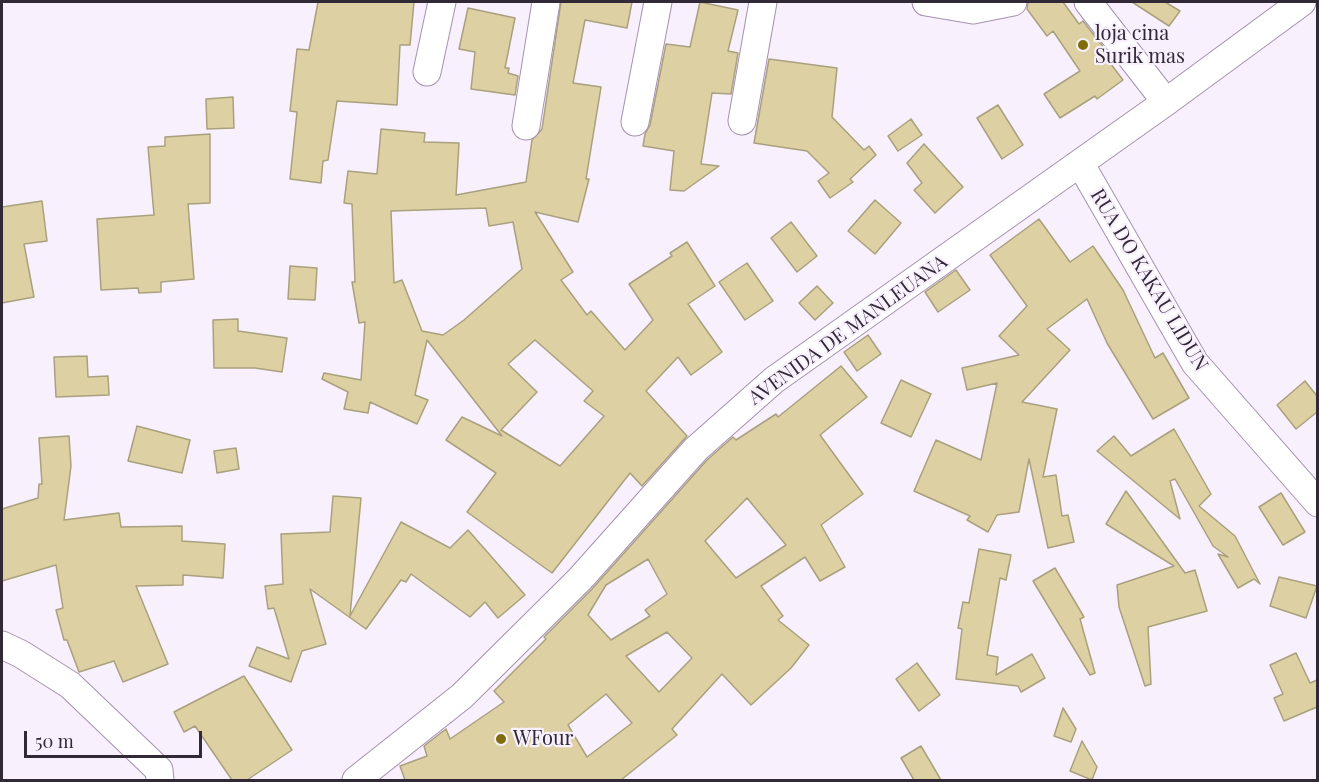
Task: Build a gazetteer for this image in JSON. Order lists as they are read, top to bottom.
{
  "streets": {
    "street": ["RUA DO KAKAU LIDUN", "AVENIDA DE MANLEUANA"]
  },
  "crossings": [
    ["RUA DO KAKAU LIDUN", "AVENIDA DE MANLEUANA"]
  ],
  "places": ["loja cina Surik mas", "WFour"],
  "scale_bar": "50 m"
}
